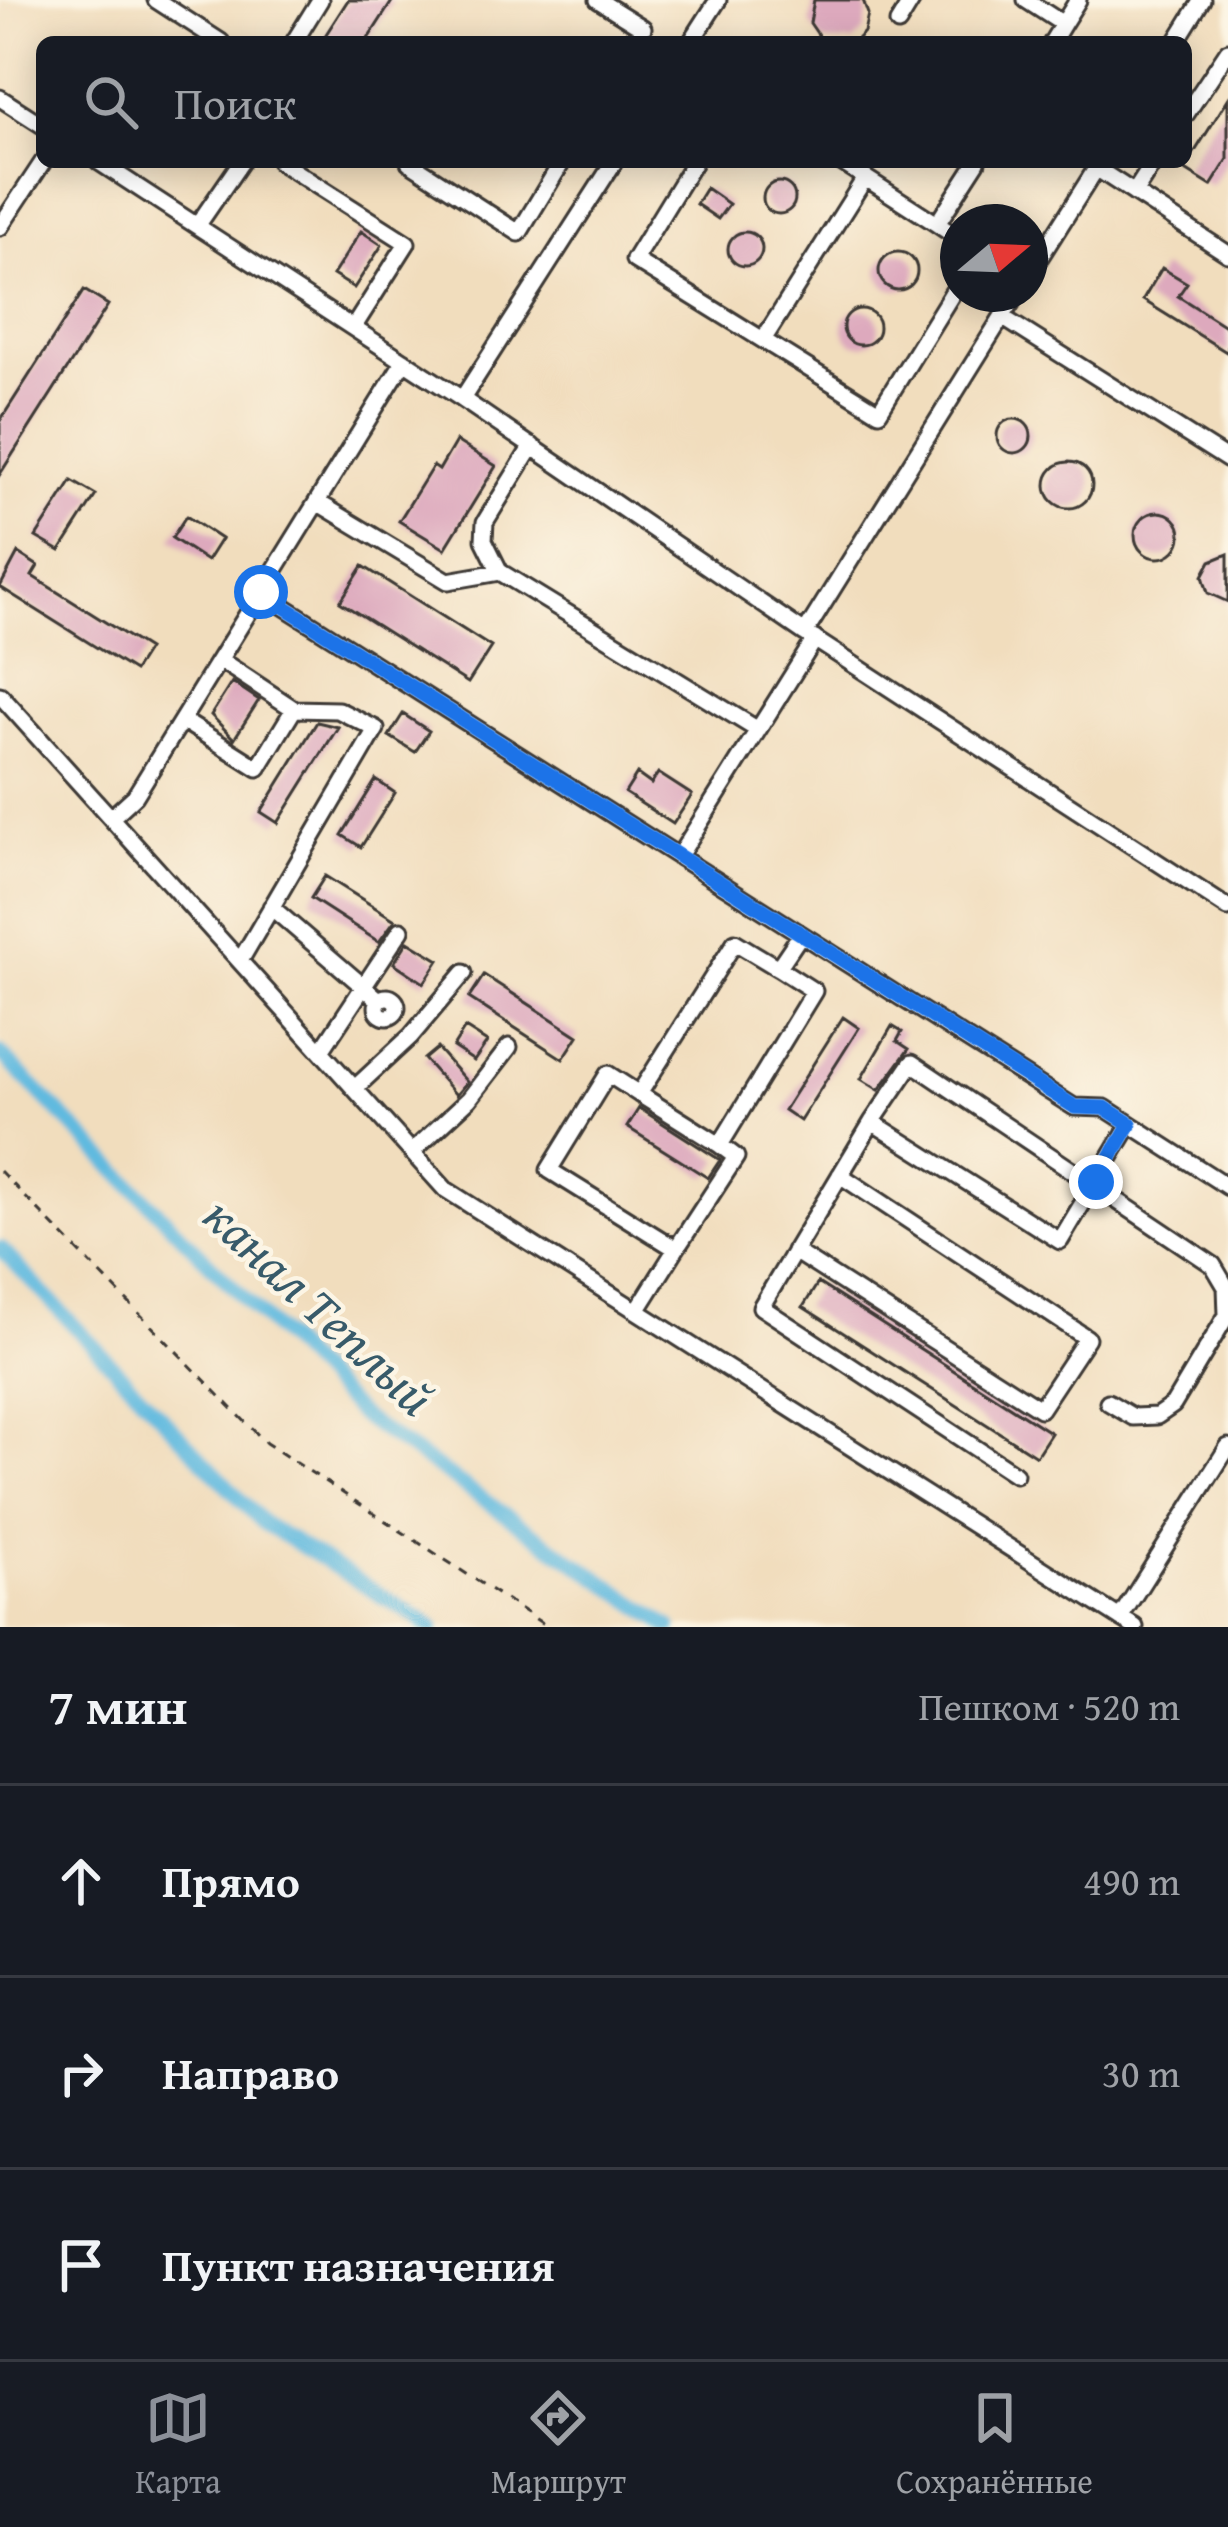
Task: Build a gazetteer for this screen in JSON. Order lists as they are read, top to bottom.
{
  "water": ["канал Теплый"],
  "north": "right",
  "page": {
    "search": "Поиск",
    "heading": ["7 мин", "Пешком · 520 m"],
    "list": [
      ["Прямо", "490 m"],
      ["Направо", "30 m"],
      "Пункт назначения"
    ],
    "nav": ["Карта", "Маршрут", "Сохранённые"]
  }
}
